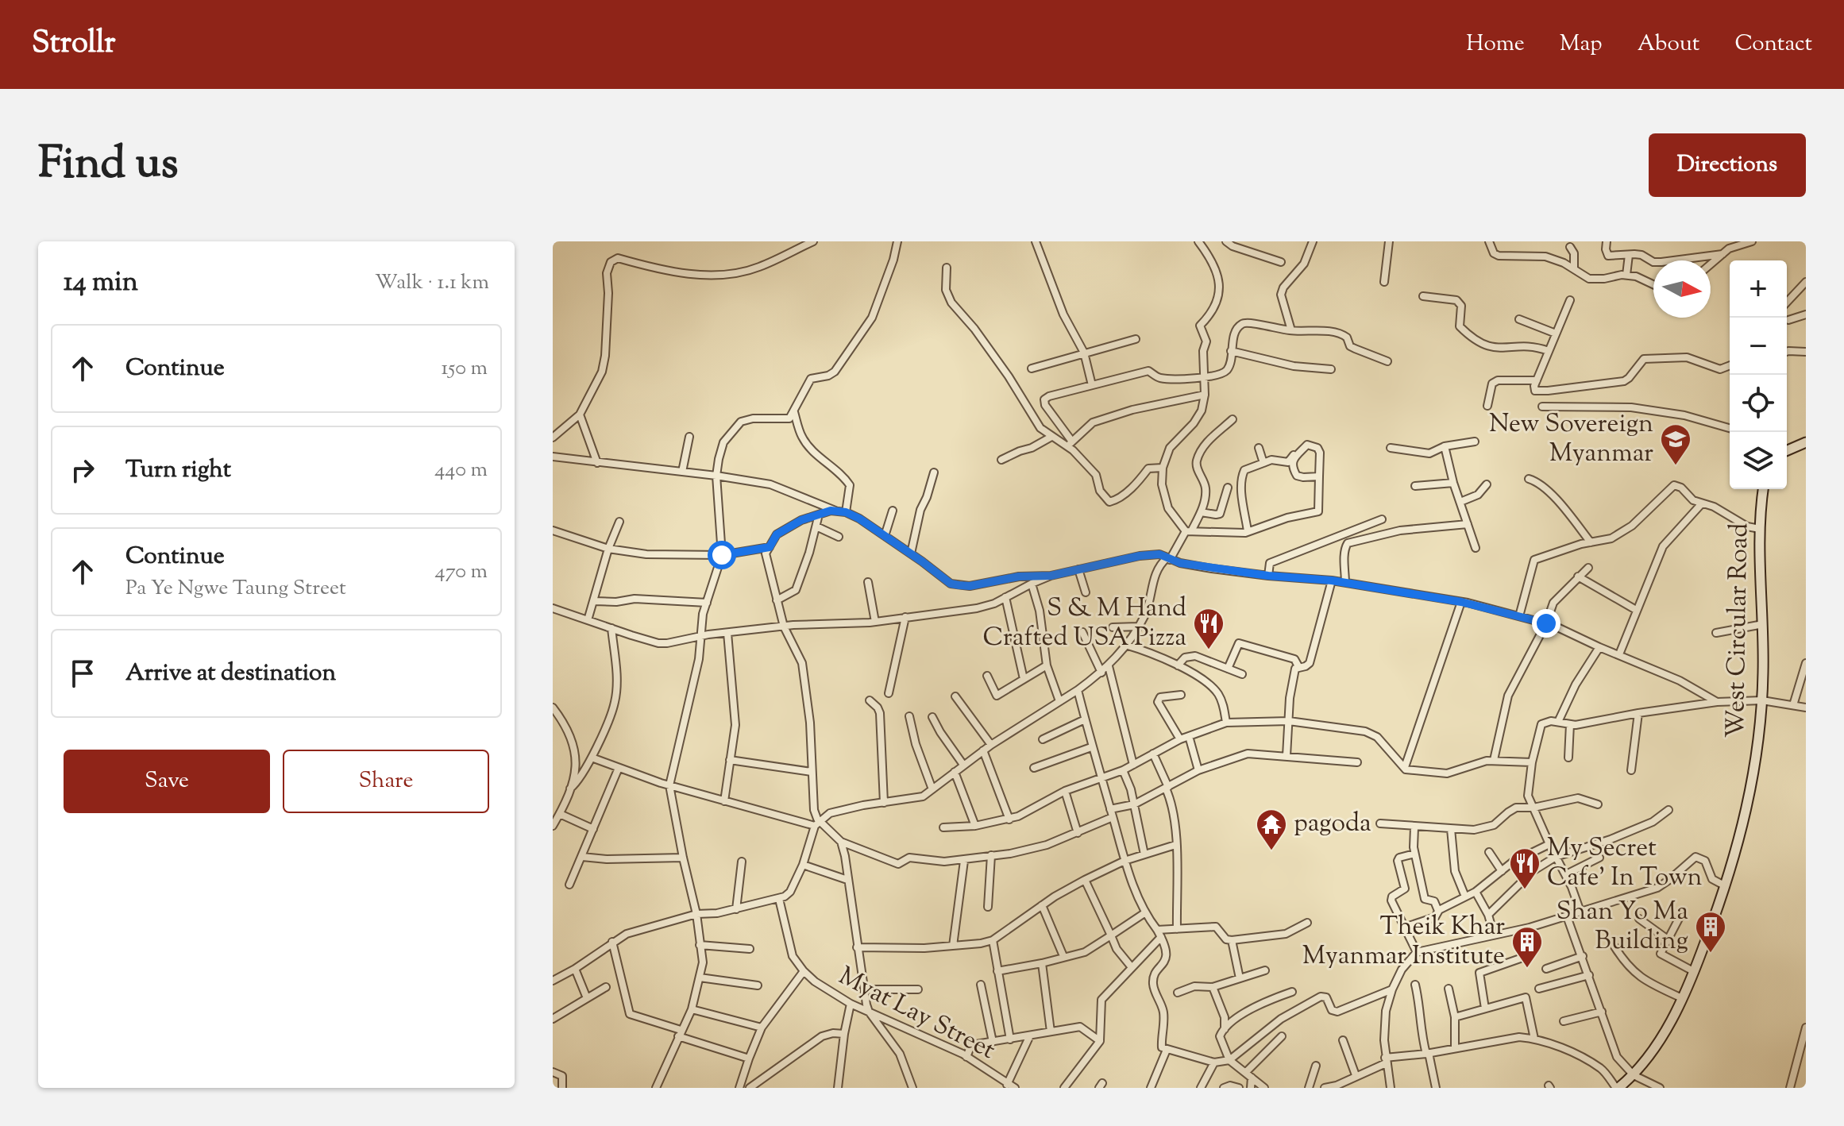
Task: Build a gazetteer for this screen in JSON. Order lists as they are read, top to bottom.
{
  "streets": {
    "street": ["West Circular Road", "Myat Lay Street"]
  },
  "places": {
    "school or university": ["New Sovereign Myanmar"],
    "restaurant": ["S & M Hand Crafted USA Pizza", "My Secret Cafe' In Town"],
    "temple": ["pagoda"],
    "building": ["Shan Yo Ma Building", "Theik Khar Myanmar Institute"]
  },
  "north": "right",
  "page": {
    "header": "Strollr",
    "nav": [
      "Home",
      "Map",
      "About",
      "Contact"
    ],
    "title": "Find us",
    "buttons": [
      "Directions",
      ["Save", "Share"]
    ],
    "heading": ["14 min", "Walk · 1.1 km"],
    "map_buttons": ["+", "−"],
    "list": [
      ["Continue", "150 m"],
      ["Turn right", "440 m"],
      ["Continue", "Pa Ye Ngwe Taung Street", "470 m"],
      "Arrive at destination"
    ]
  }
}
